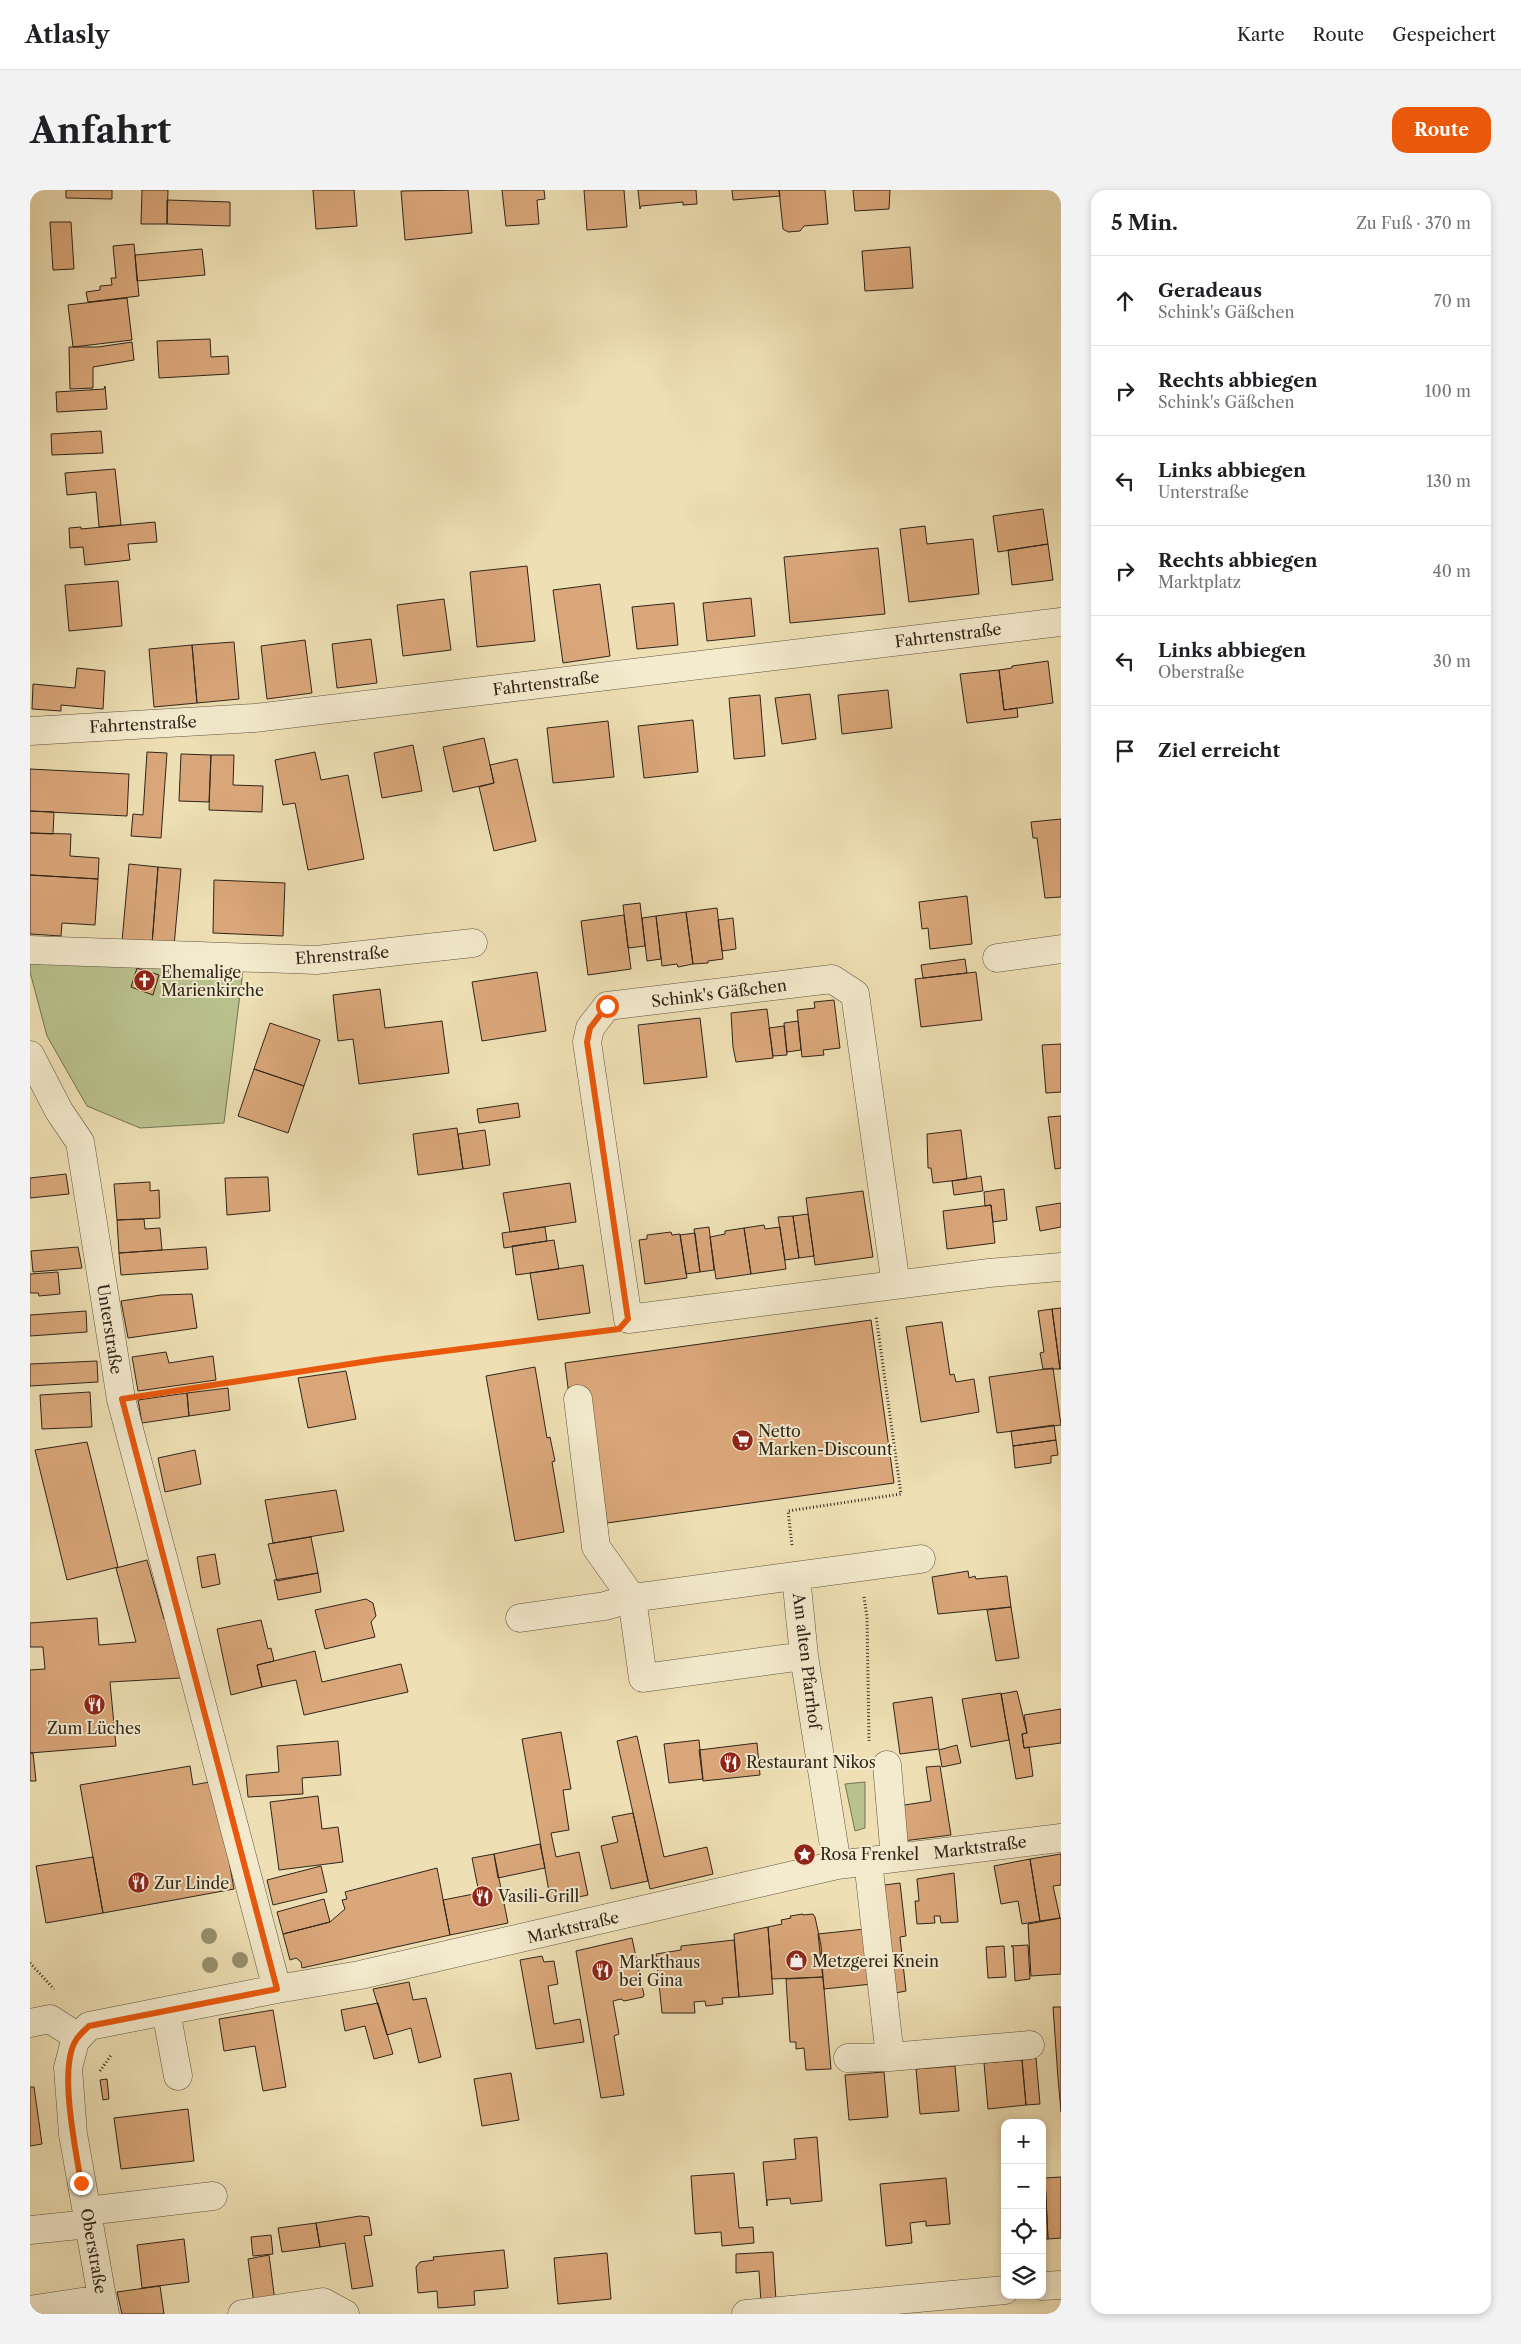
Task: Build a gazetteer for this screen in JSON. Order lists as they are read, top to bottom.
{
  "streets": {
    "street": [
      "Fahrtenstraße",
      "Ehrenstraße",
      "Schink's Gäßchen",
      "Unterstraße",
      "Am alten Pfarrhof",
      "Marktstraße",
      "Oberstraße"
    ]
  },
  "crossings": [
    ["Unterstraße", "Marktstraße"],
    ["Am alten Pfarrhof", "Marktstraße"],
    ["Marktstraße", "Oberstraße"]
  ],
  "places": {
    "church": ["Ehemalige Marienkirche"],
    "supermarket": ["Netto Marken-Discount"],
    "restaurant": [
      "Zum Lüches",
      "Restaurant Nikos",
      "Zur Linde",
      "Vasili-Grill",
      "Markthaus bei Gina"
    ],
    "place": ["Rosa Frenkel"],
    "shop": ["Metzgerei Knein"]
  },
  "page": {
    "header": "Atlasly",
    "nav": ["Karte", "Route", "Gespeichert"],
    "buttons": "Route",
    "title": "Anfahrt",
    "heading": ["5 Min.", "Zu Fuß · 370 m"],
    "list": [
      ["Geradeaus", "Schink's Gäßchen", "70 m"],
      ["Rechts abbiegen", "Schink's Gäßchen", "100 m"],
      ["Links abbiegen", "Unterstraße", "130 m"],
      ["Rechts abbiegen", "Marktplatz", "40 m"],
      ["Links abbiegen", "Oberstraße", "30 m"],
      "Ziel erreicht"
    ],
    "map_buttons": ["+", "−"]
  }
}
